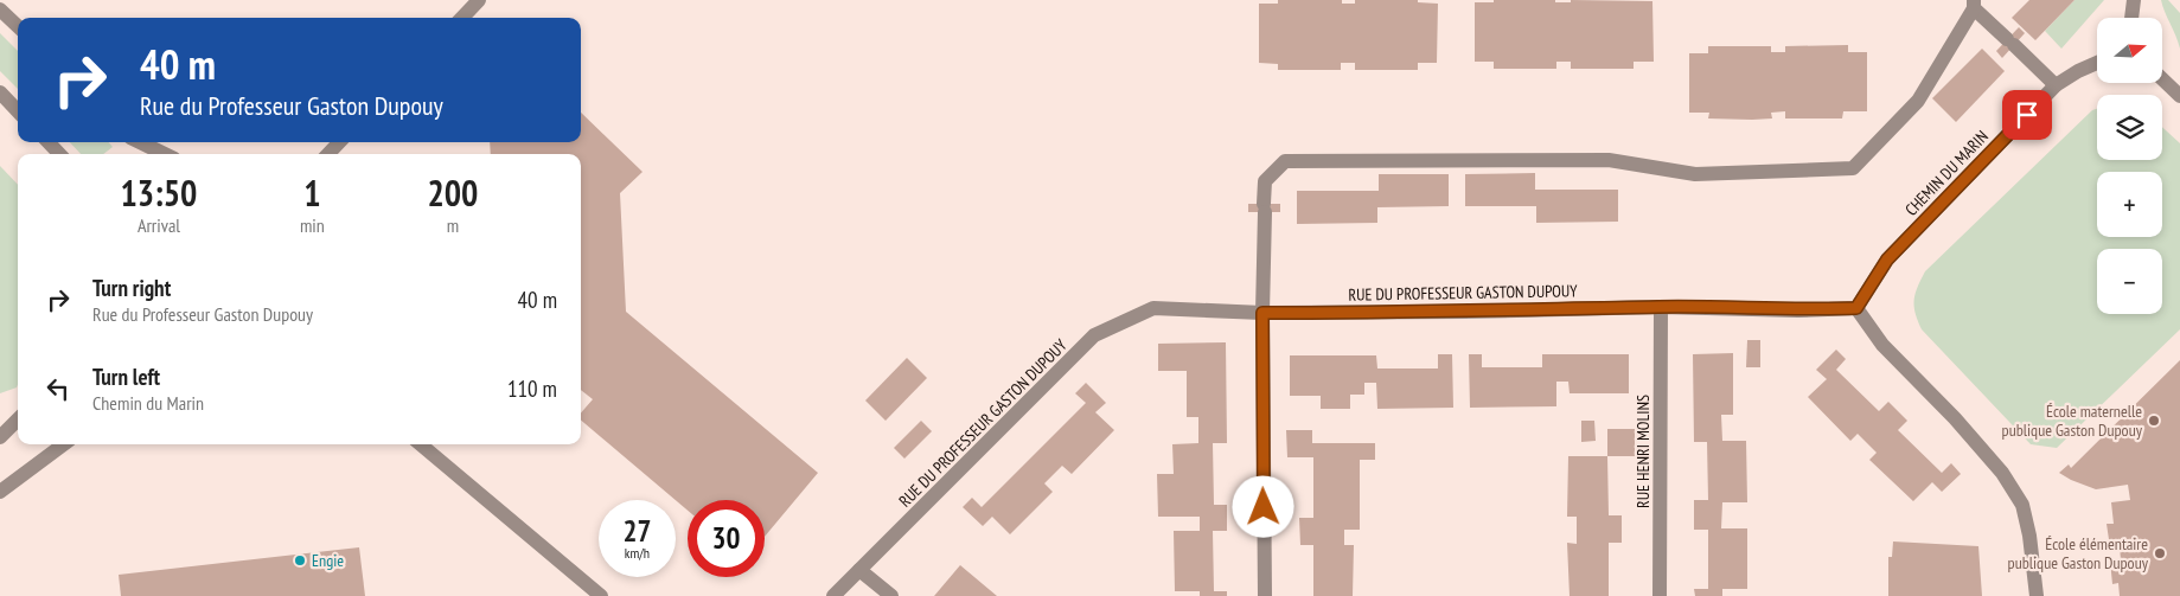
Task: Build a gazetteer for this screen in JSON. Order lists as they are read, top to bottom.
{
  "streets": {
    "street": ["CHEMIN DU MARIN", "RUE DU PROFESSEUR GASTON DUPOUY", "RUE HENRI MOLINS"]
  },
  "crossings": [
    ["CHEMIN DU MARIN", "RUE DU PROFESSEUR GASTON DUPOUY"],
    ["RUE DU PROFESSEUR GASTON DUPOUY", "RUE HENRI MOLINS"]
  ],
  "places": ["École maternelle publique Gaston Dupouy", "École élémentaire publique Gaston Dupouy", "Engie"],
  "north": "right",
  "page": {
    "map_buttons": ["+", "−"],
    "turn": ["40 m", "Rue du Professeur Gaston Dupouy"],
    "eta": [
      "13:50",
      "Arrival",
      "1",
      "min",
      "200",
      "m"
    ],
    "list": [
      {
        "name": "Turn right",
        "note": "Rue du Professeur Gaston Dupouy",
        "value": "40 m"
      },
      {
        "name": "Turn left",
        "note": "Chemin du Marin",
        "value": "110 m"
      }
    ],
    "speed": "27 km/h",
    "limit": "30"
  }
}
